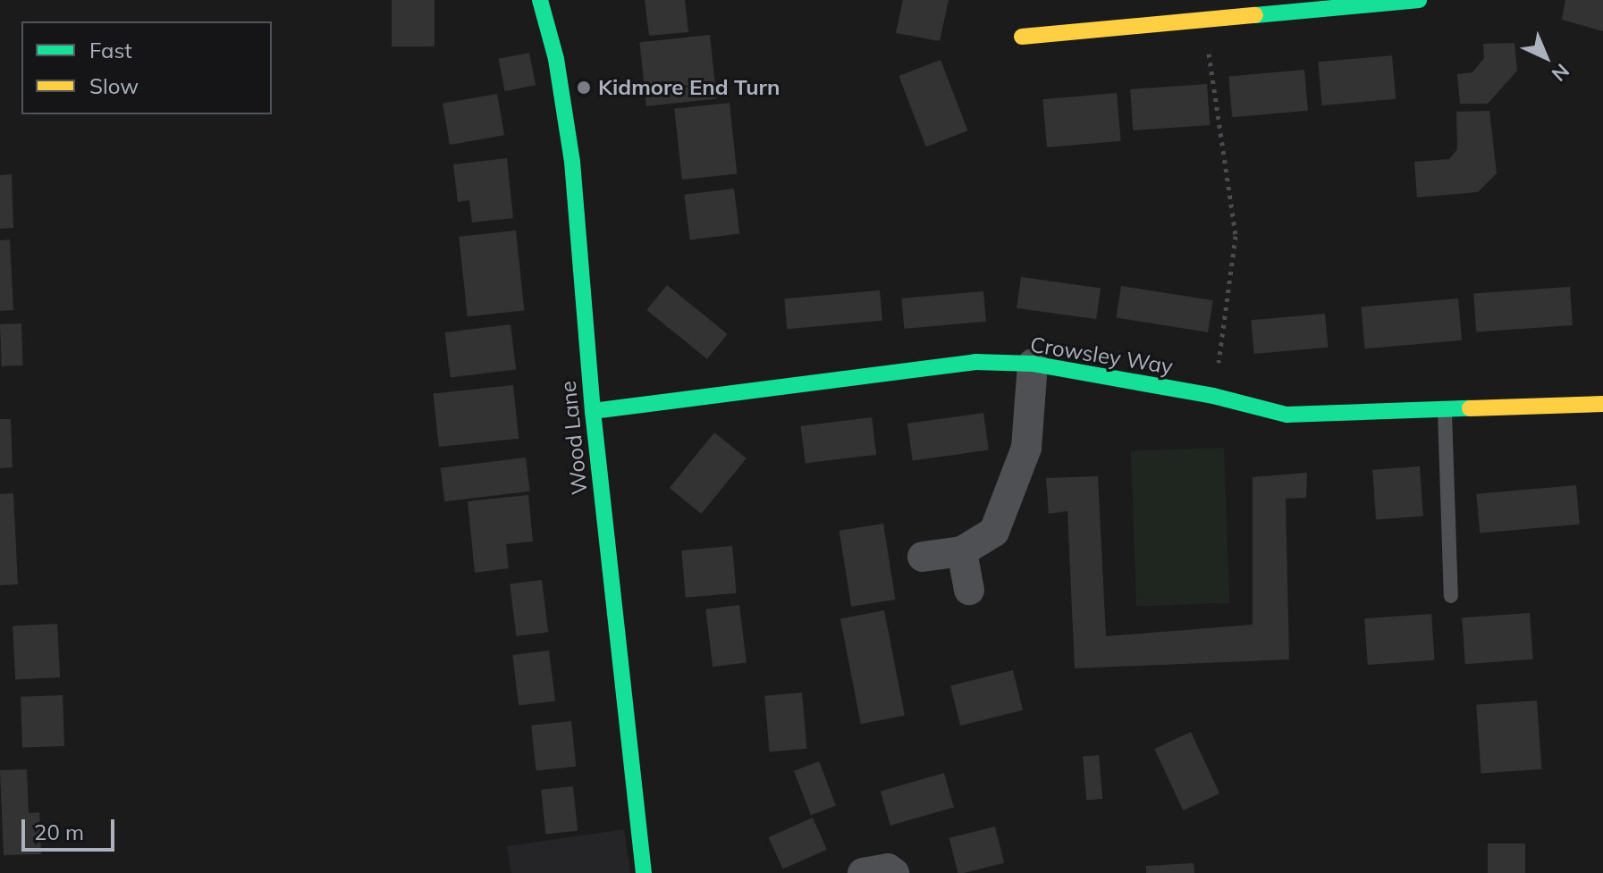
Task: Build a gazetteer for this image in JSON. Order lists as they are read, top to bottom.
{
  "streets": {
    "street": ["Crowsley Way", "Wood Lane"]
  },
  "crossings": [
    ["Crowsley Way", "Wood Lane"]
  ],
  "places": ["Kidmore End Turn"],
  "legend": ["Fast", "Slow"],
  "scale_bar": "20 m",
  "north": "bottom right"
}
